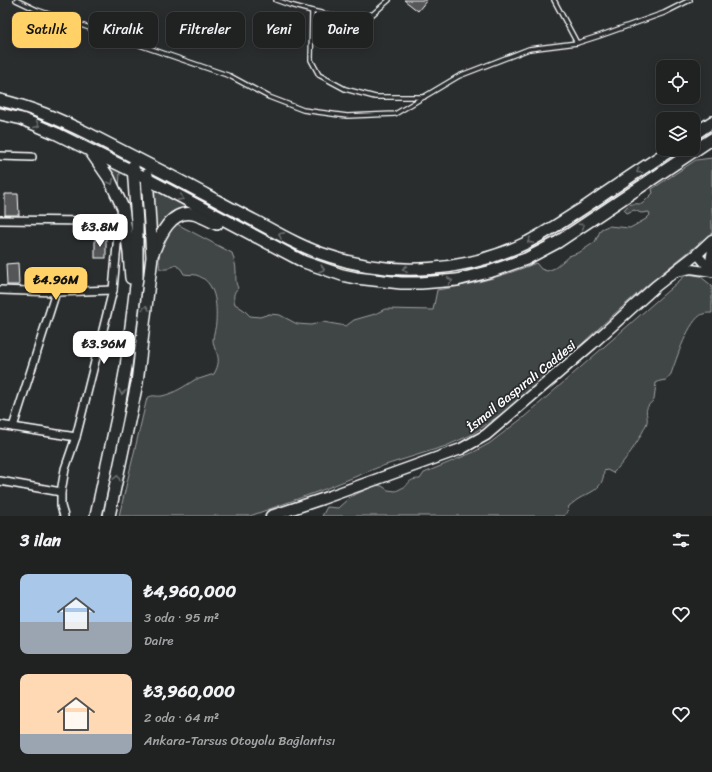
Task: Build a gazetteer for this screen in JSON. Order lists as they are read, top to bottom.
{
  "streets": {
    "main road": ["İsmail Gaspıralı Caddesi"]
  },
  "page": {
    "chip": [
      "Satılık",
      "Kiralık",
      "Filtreler",
      "Yeni",
      "Daire"
    ],
    "price": ["₺3.8M", "₺4.96M", "₺3.96M"],
    "heading": "3 ilan",
    "list": [
      {
        "name": "₺4,960,000",
        "note": "3 oda · 95 m² · Daire"
      },
      {
        "name": "₺3,960,000",
        "note": "2 oda · 64 m² · Ankara-Tarsus Otoyolu Bağlantısı"
      }
    ]
  }
}
